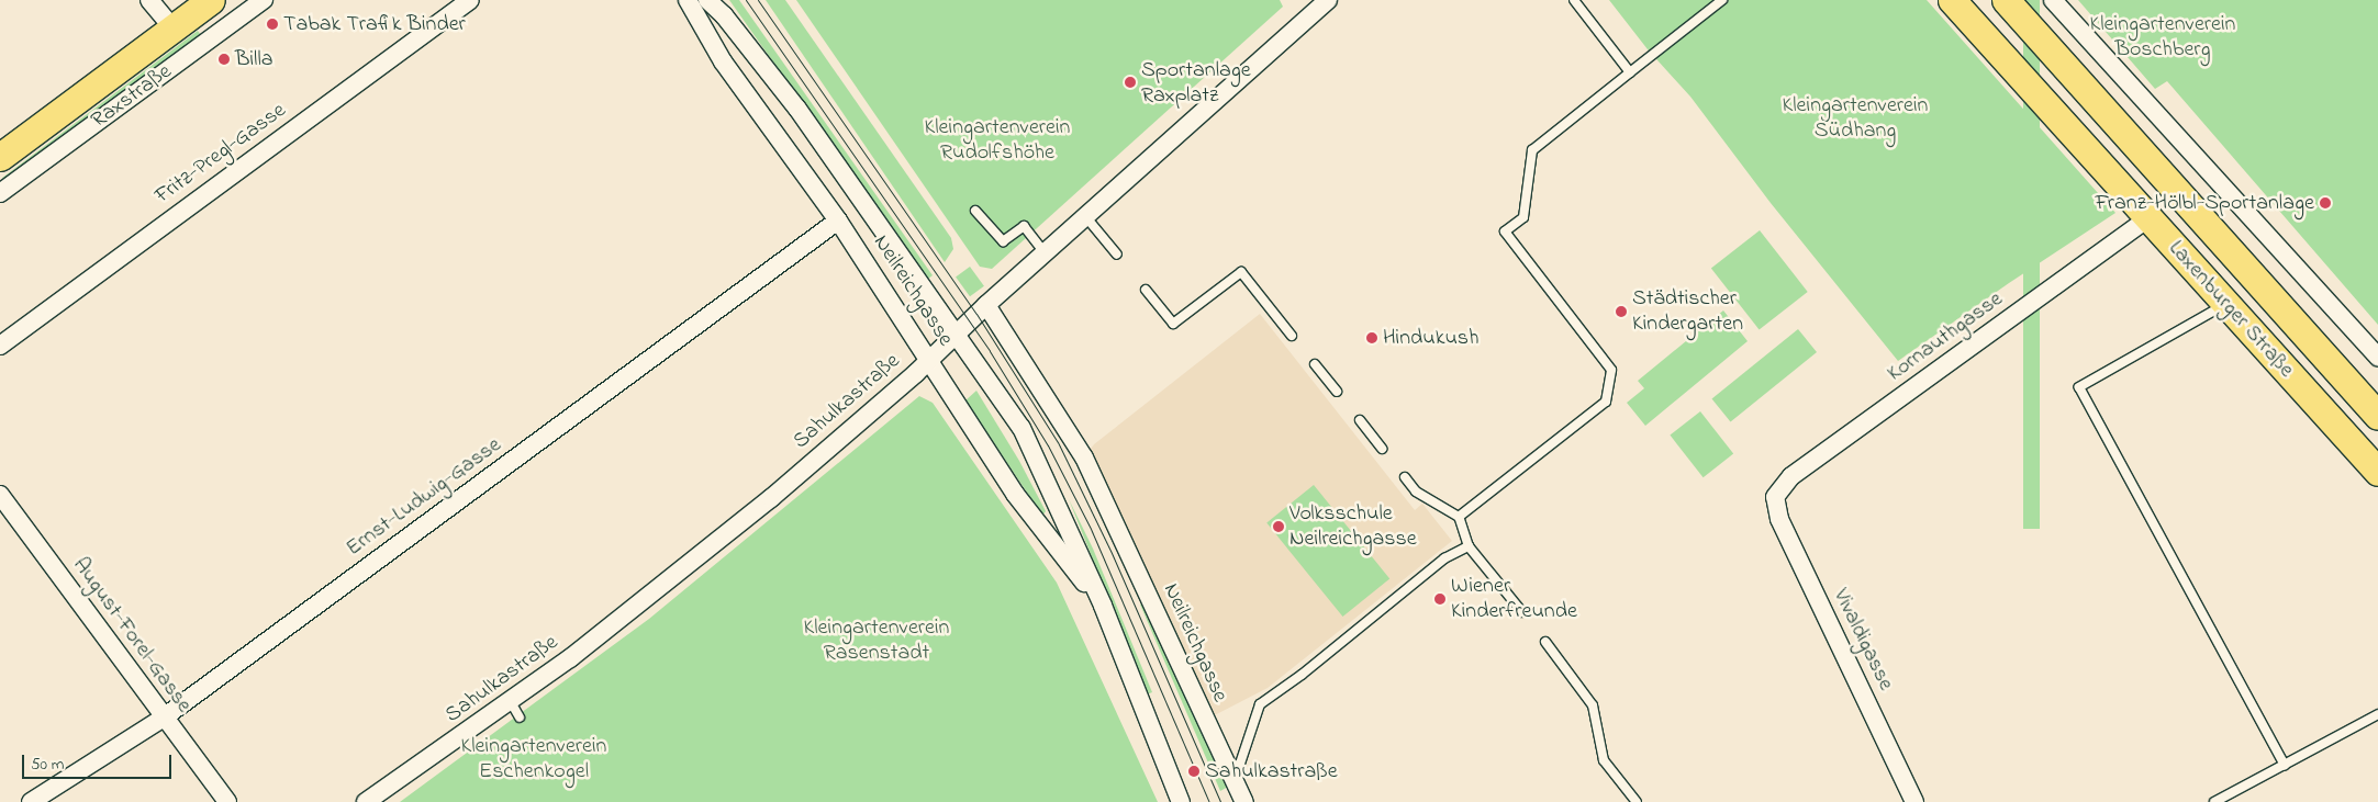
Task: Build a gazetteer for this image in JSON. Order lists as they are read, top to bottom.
{
  "streets": {
    "main road": ["Raxstraße", "Laxenburger Straße"],
    "street": [
      "Fritz-Pregl-Gasse",
      "Neilreichgasse",
      "Kornauthgasse",
      "Sahulkastraße",
      "Ernst-Ludwig-Gasse",
      "August-Forel-Gasse",
      "Vivaldigasse"
    ]
  },
  "crossings": [
    ["Neilreichgasse", "Sahulkastraße"],
    ["Neilreichgasse", "Ernst-Ludwig-Gasse"],
    ["Laxenburger Straße", "Kornauthgasse"],
    ["Kornauthgasse", "Vivaldigasse"],
    ["Ernst-Ludwig-Gasse", "August-Forel-Gasse"]
  ],
  "parks": [
    "Kleingartenverein Boschberg",
    "Kleingartenverein Südhang",
    "Kleingartenverein Rudolfshöhe",
    "Kleingartenverein Rasenstadt",
    "Kleingartenverein Eschenkogel"
  ],
  "places": [
    "Tabak Trafik Binder",
    "Billa",
    "Sportanlage Raxplatz",
    "Franz-Hölbl-Sportanlage",
    "Städtischer Kindergarten",
    "Hindukush",
    "Volksschule Neilreichgasse",
    "Wiener Kinderfreunde",
    "Sahulkastraße"
  ],
  "scale_bar": "50 m"
}
